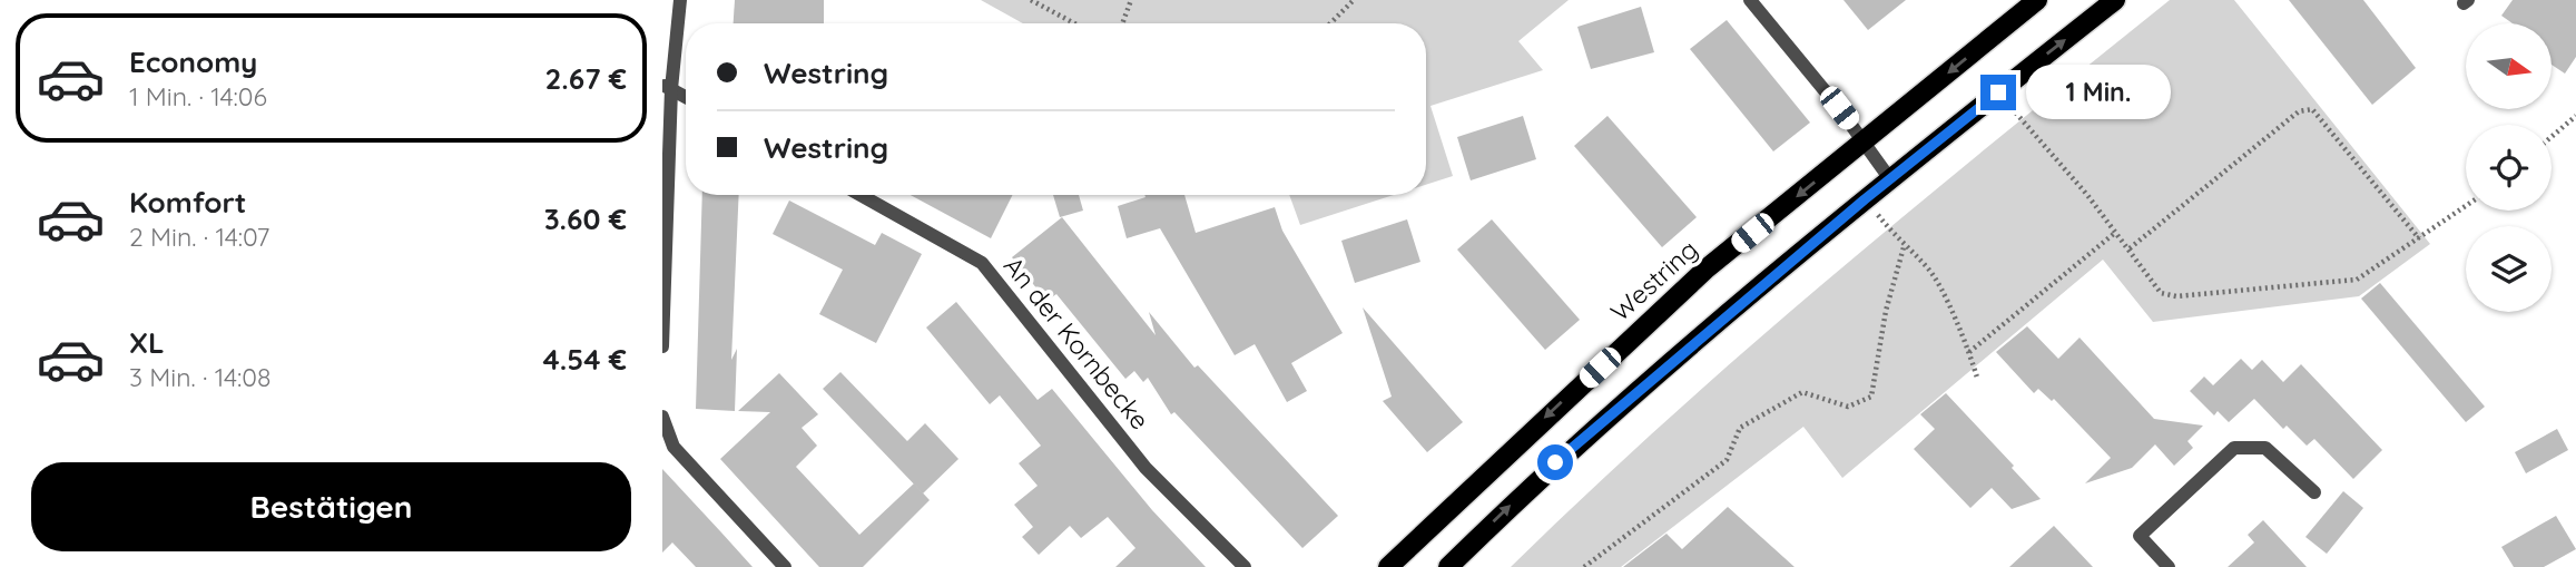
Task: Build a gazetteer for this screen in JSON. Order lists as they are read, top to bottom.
{
  "streets": {
    "main road": ["Westring"],
    "street": ["An der Kornbecke"]
  },
  "north": "right",
  "page": {
    "list": [
      {
        "name": "Economy",
        "note": "1 Min. · 14:06",
        "value": "2.67 €"
      },
      {
        "name": "Komfort",
        "note": "2 Min. · 14:07",
        "value": "3.60 €"
      },
      {
        "name": "XL",
        "note": "3 Min. · 14:08",
        "value": "4.54 €"
      }
    ],
    "banner": ["Westring", "Westring"],
    "bubble": "1 Min.",
    "buttons": "Bestätigen"
  }
}
